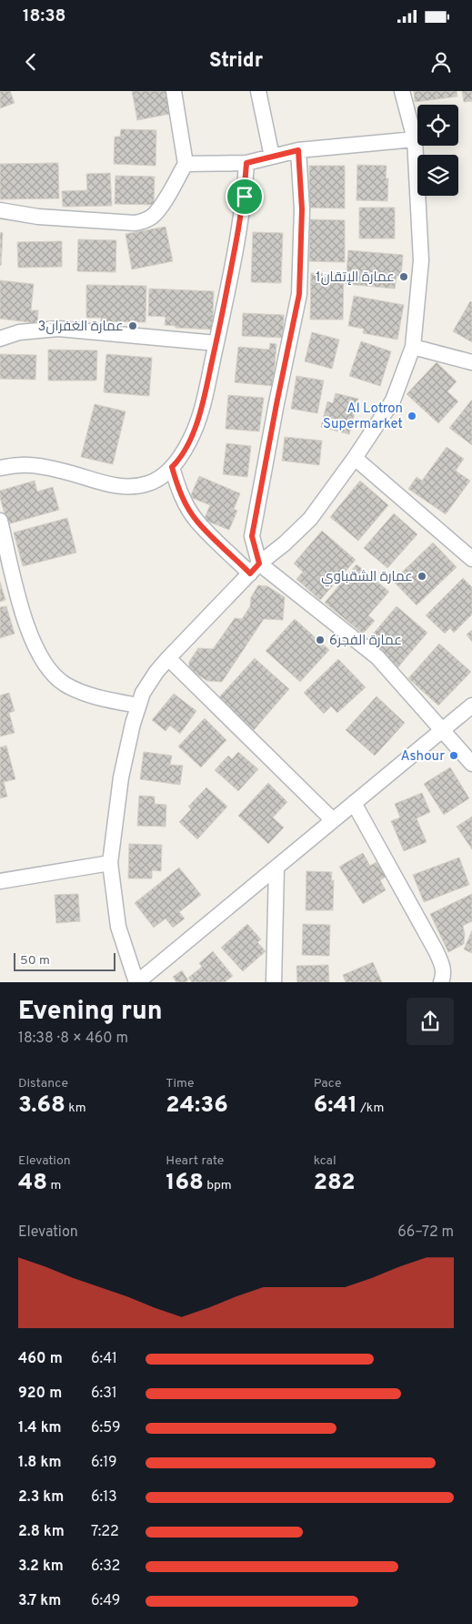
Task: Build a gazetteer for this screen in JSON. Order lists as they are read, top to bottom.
{
  "places": [
    "عمارة الإتقان1",
    "عمارة الغفران3",
    "Al Lotron Supermarket",
    "عمارة الشقباوي",
    "عمارة الفجر6",
    "Ashour"
  ],
  "scale_bar": "50 m",
  "page": {
    "status": "18:38",
    "header": "Stridr",
    "scale": "50 m",
    "heading": ["Evening run", "18:38 · 8 × 460 m"],
    "stats": [
      ["Distance", "3.68 km"],
      ["Time", "24:36"],
      ["Pace", "6:41 /km"],
      ["Elevation", "48 m"],
      ["Heart rate", "168 bpm"],
      ["kcal", "282"]
    ],
    "chart": ["Elevation", "66–72 m"],
    "list": [
      {
        "name": "460 m",
        "note": "6:41"
      },
      {
        "name": "920 m",
        "note": "6:31"
      },
      {
        "name": "1.4 km",
        "note": "6:59"
      },
      {
        "name": "1.8 km",
        "note": "6:19"
      },
      {
        "name": "2.3 km",
        "note": "6:13"
      },
      {
        "name": "2.8 km",
        "note": "7:22"
      },
      {
        "name": "3.2 km",
        "note": "6:32"
      },
      {
        "name": "3.7 km",
        "note": "6:49"
      }
    ]
  }
}
